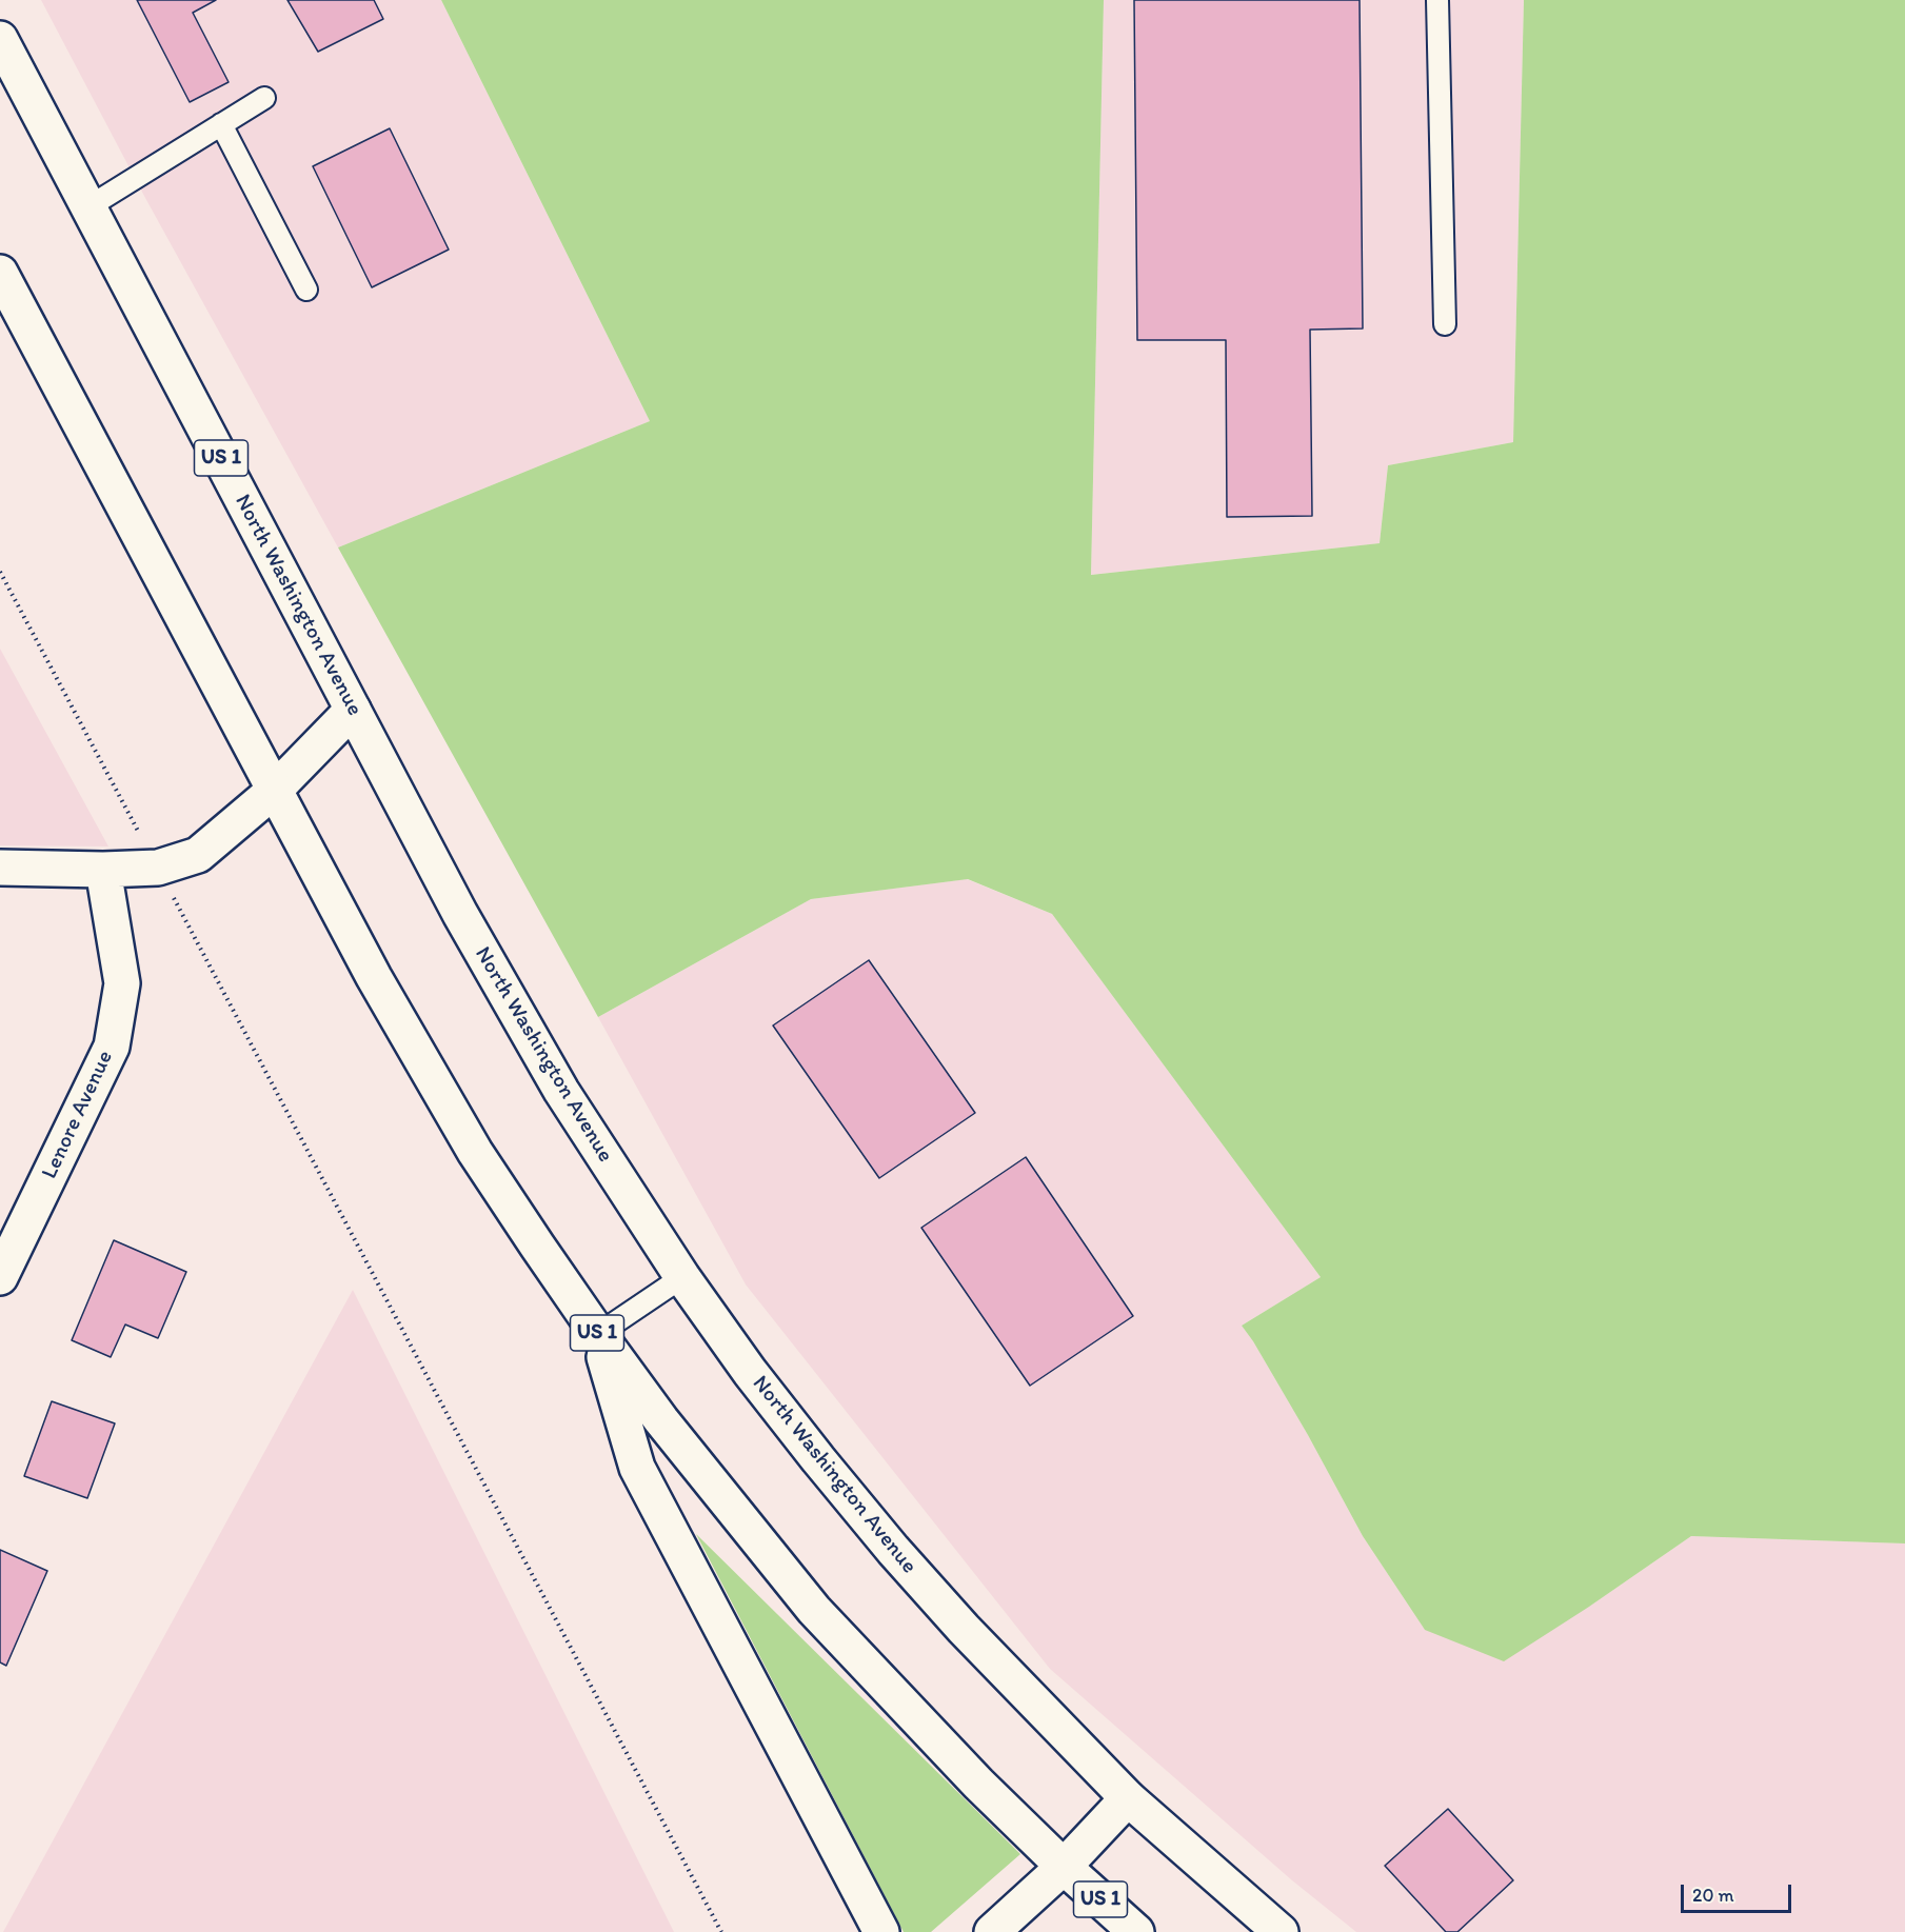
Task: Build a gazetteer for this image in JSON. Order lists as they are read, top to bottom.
{
  "streets": {
    "main road": ["US 1", "North Washington Avenue", "Lenore Avenue"]
  },
  "scale_bar": "20 m"
}
